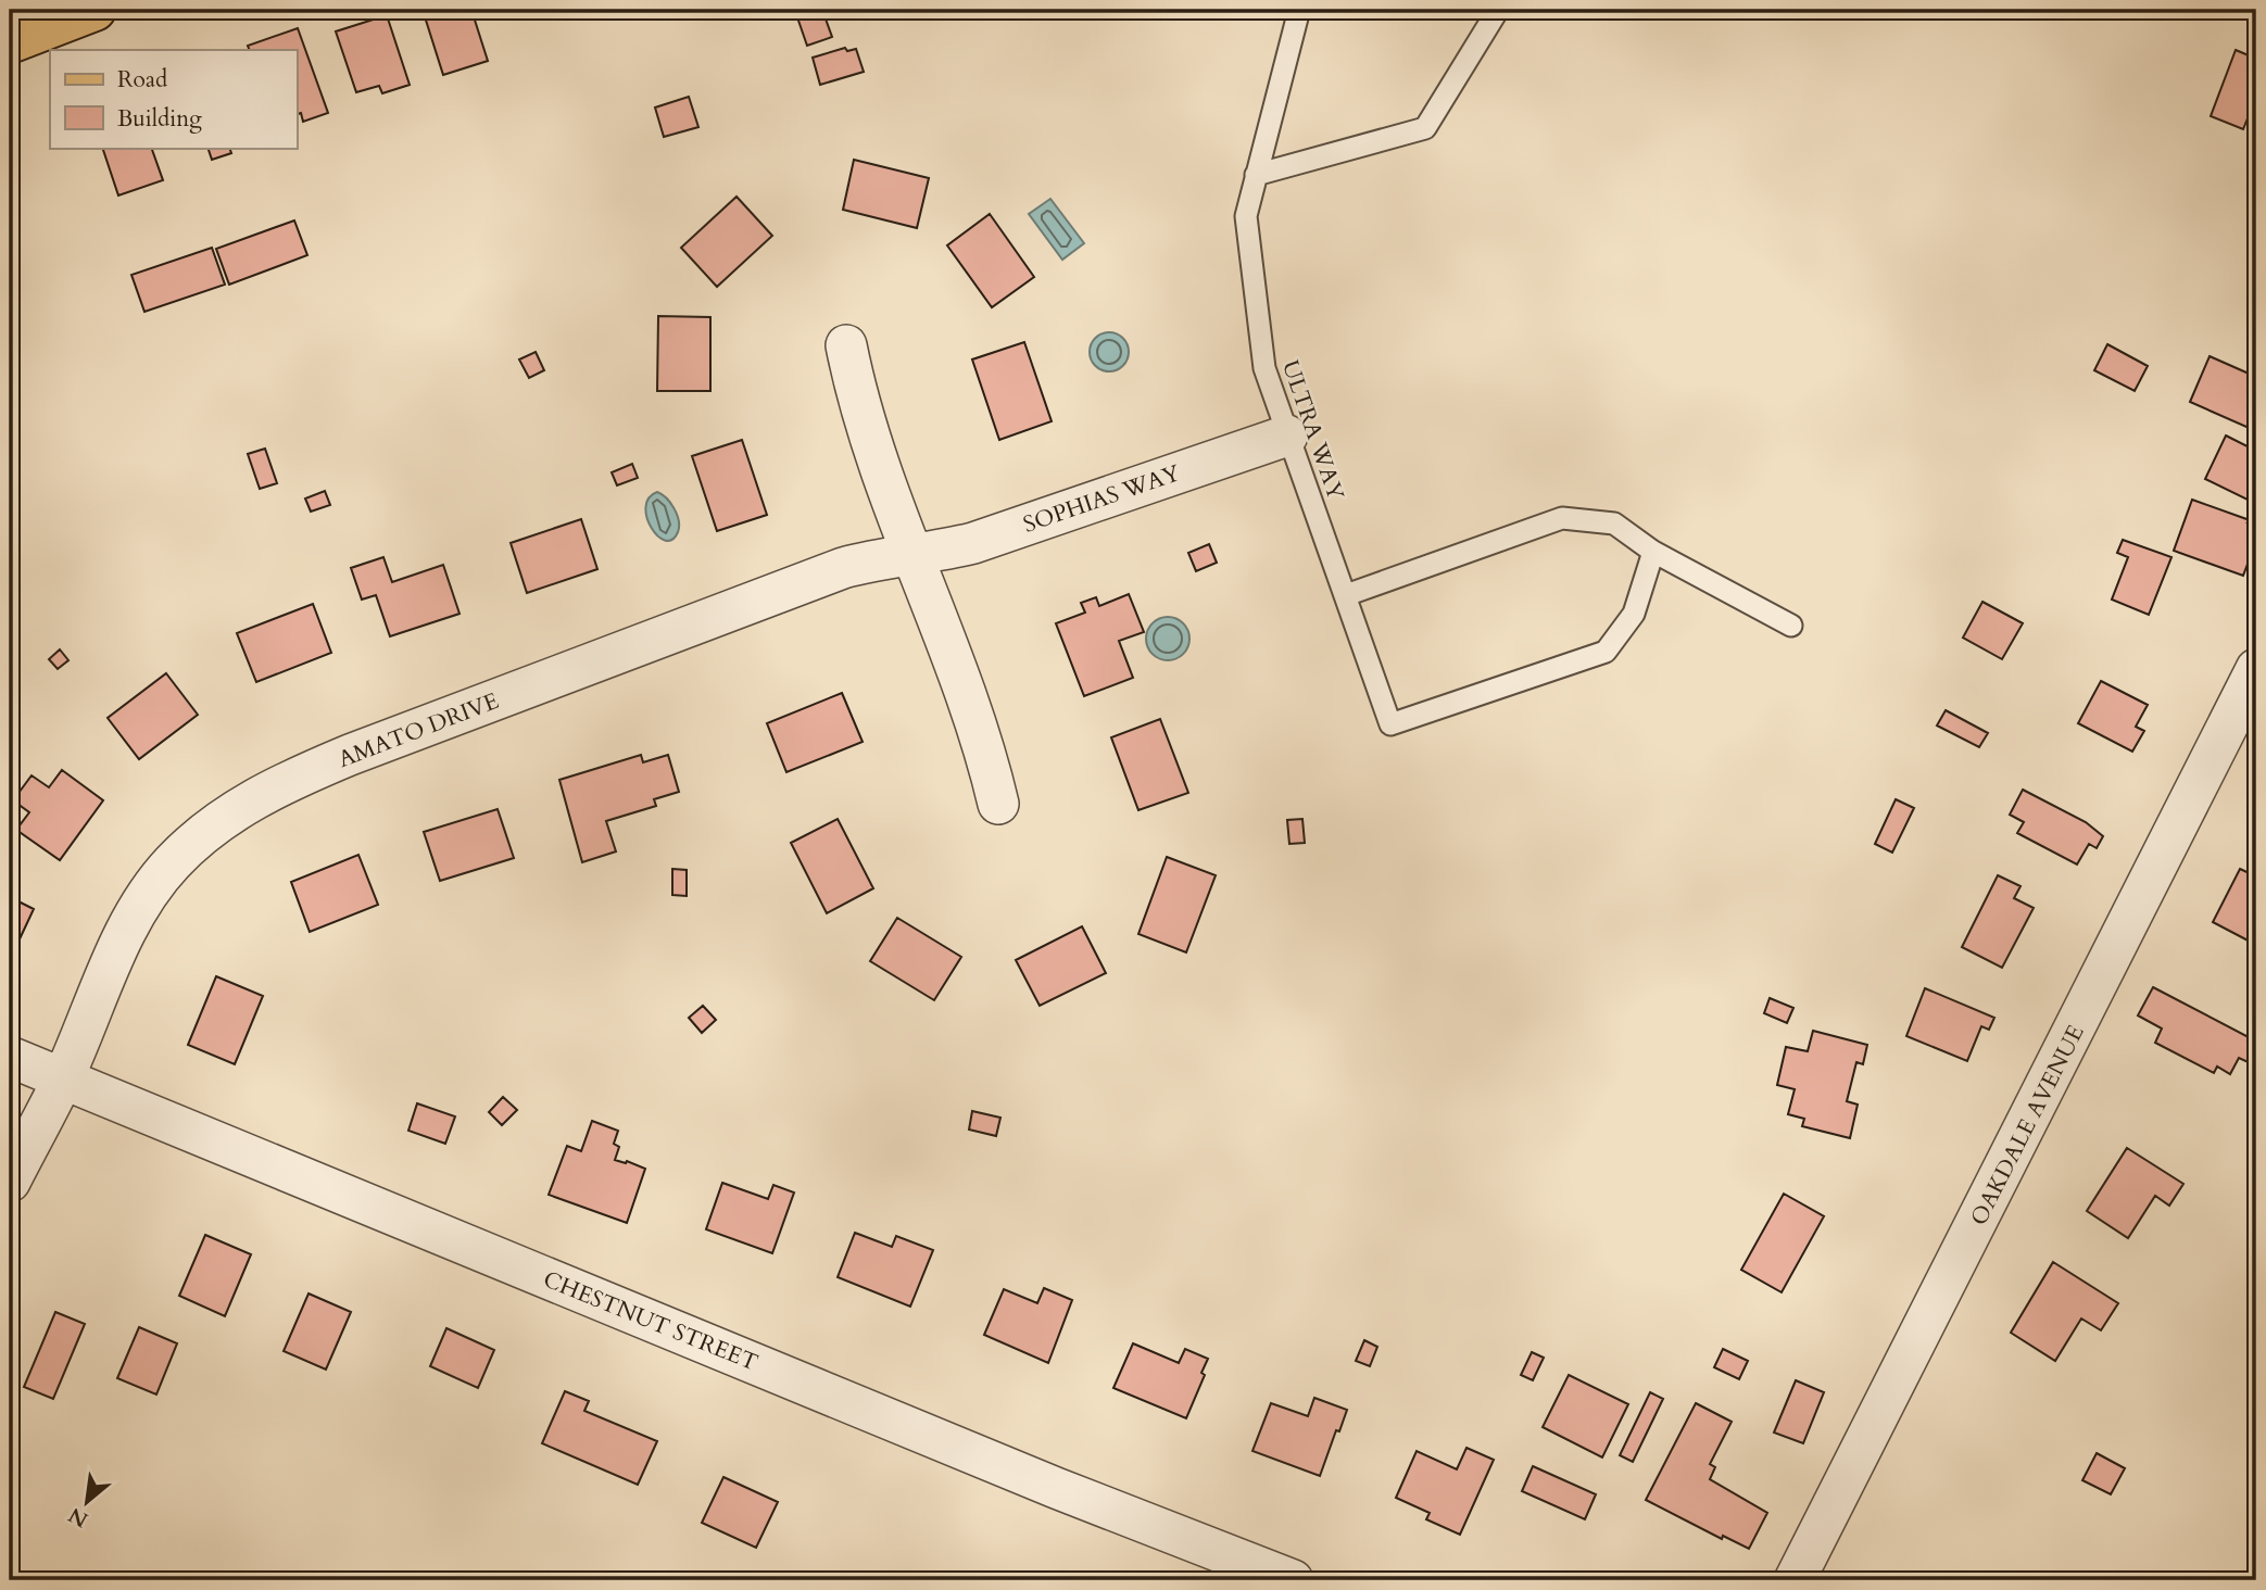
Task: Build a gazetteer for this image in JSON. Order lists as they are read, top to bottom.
{
  "streets": {
    "street": [
      "SOPHIAS WAY",
      "AMATO DRIVE",
      "OAKDALE AVENUE",
      "CHESTNUT STREET"
    ],
    "lane": ["ULTRA WAY"]
  },
  "crossings": [
    ["ULTRA WAY", "SOPHIAS WAY"],
    ["SOPHIAS WAY", "AMATO DRIVE"],
    ["AMATO DRIVE", "CHESTNUT STREET"]
  ],
  "legend": ["Road", "Building"],
  "north": "bottom left"
}
